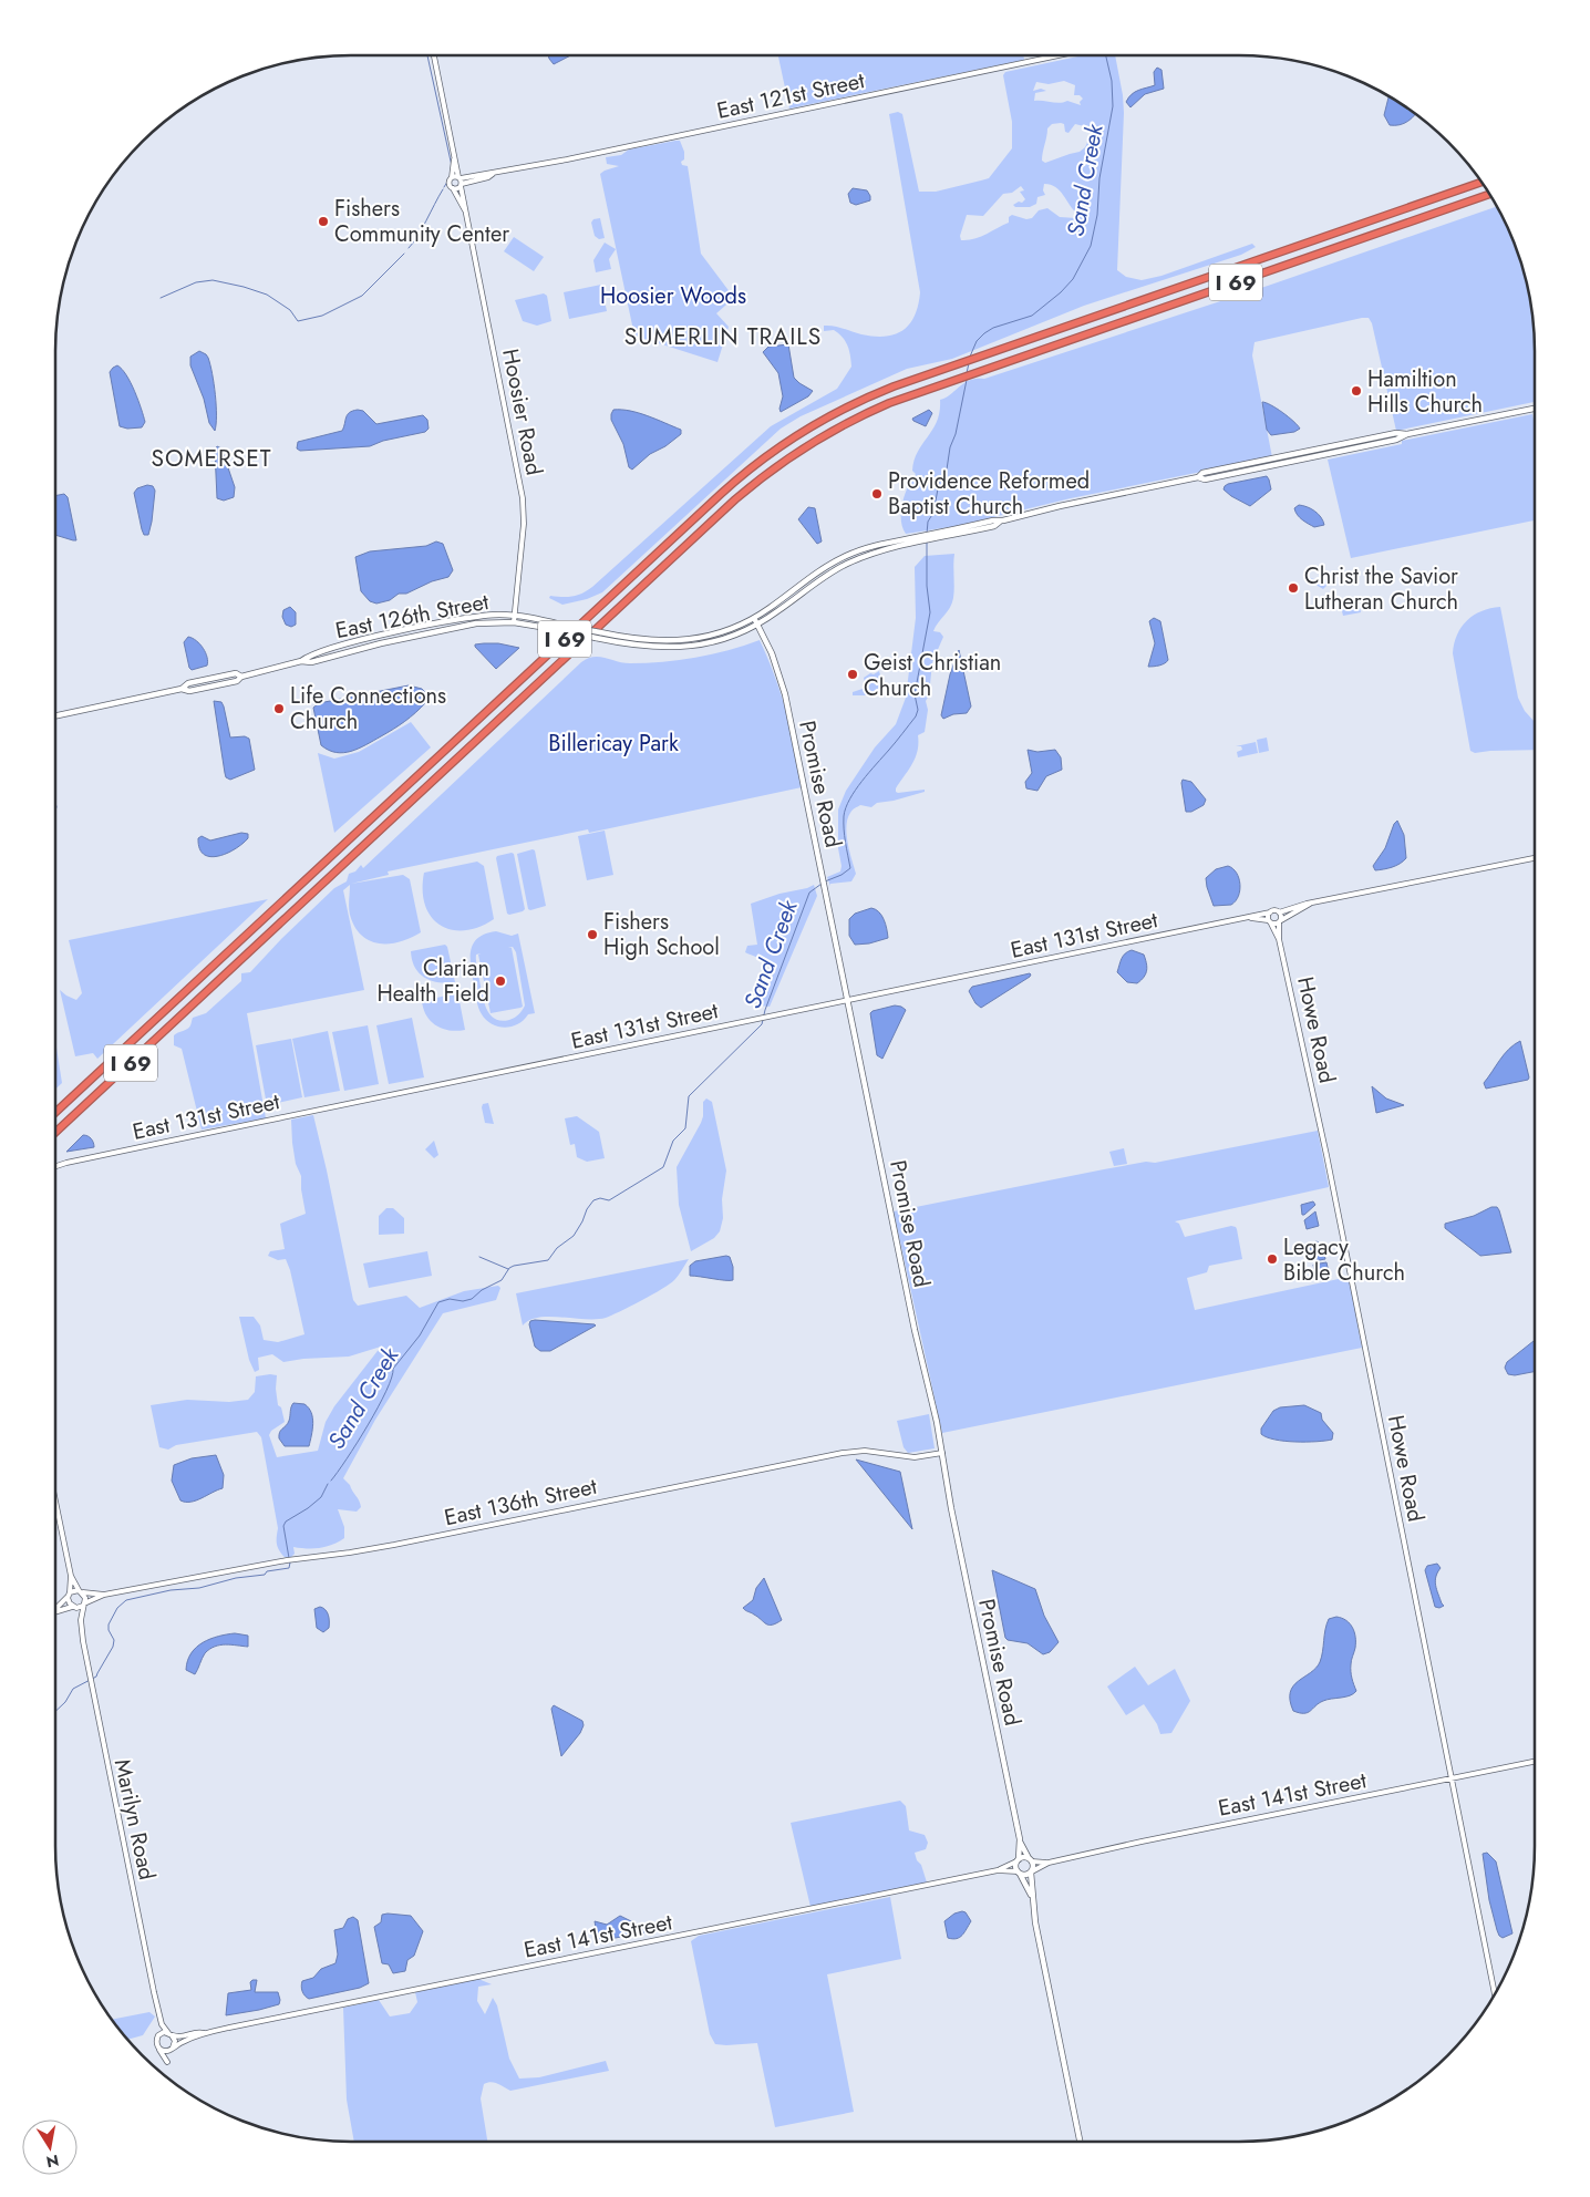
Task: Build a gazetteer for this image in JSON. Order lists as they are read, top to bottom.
{
  "streets": {
    "highway": ["I 69"],
    "main road": ["East 126th Street", "Promise Road"],
    "street": [
      "East 121st Street",
      "Hoosier Road",
      "East 131st Street",
      "Howe Road",
      "East 136th Street",
      "East 141st Street",
      "Marilyn Road"
    ]
  },
  "crossings": [
    ["East 121st Street", "Hoosier Road"],
    ["Hoosier Road", "East 126th Street"],
    ["East 126th Street", "Promise Road"],
    ["Promise Road", "East 131st Street"],
    ["Promise Road", "East 136th Street"],
    ["Promise Road", "East 141st Street"],
    ["East 131st Street", "Howe Road"],
    ["Howe Road", "East 141st Street"],
    ["East 136th Street", "Marilyn Road"],
    ["East 141st Street", "Marilyn Road"]
  ],
  "districts": ["SUMERLIN TRAILS", "SOMERSET"],
  "water": ["Sand Creek"],
  "parks": ["Hoosier Woods", "Billericay Park"],
  "places": [
    "Fishers Community Center",
    "Hamiltion Hills Church",
    "Providence Reformed Baptist Church",
    "Christ the Savior Lutheran Church",
    "Geist Christian Church",
    "Life Connections Church",
    "Fishers High School",
    "Clarian Health Field",
    "Legacy Bible Church"
  ],
  "north": "bottom"
}
